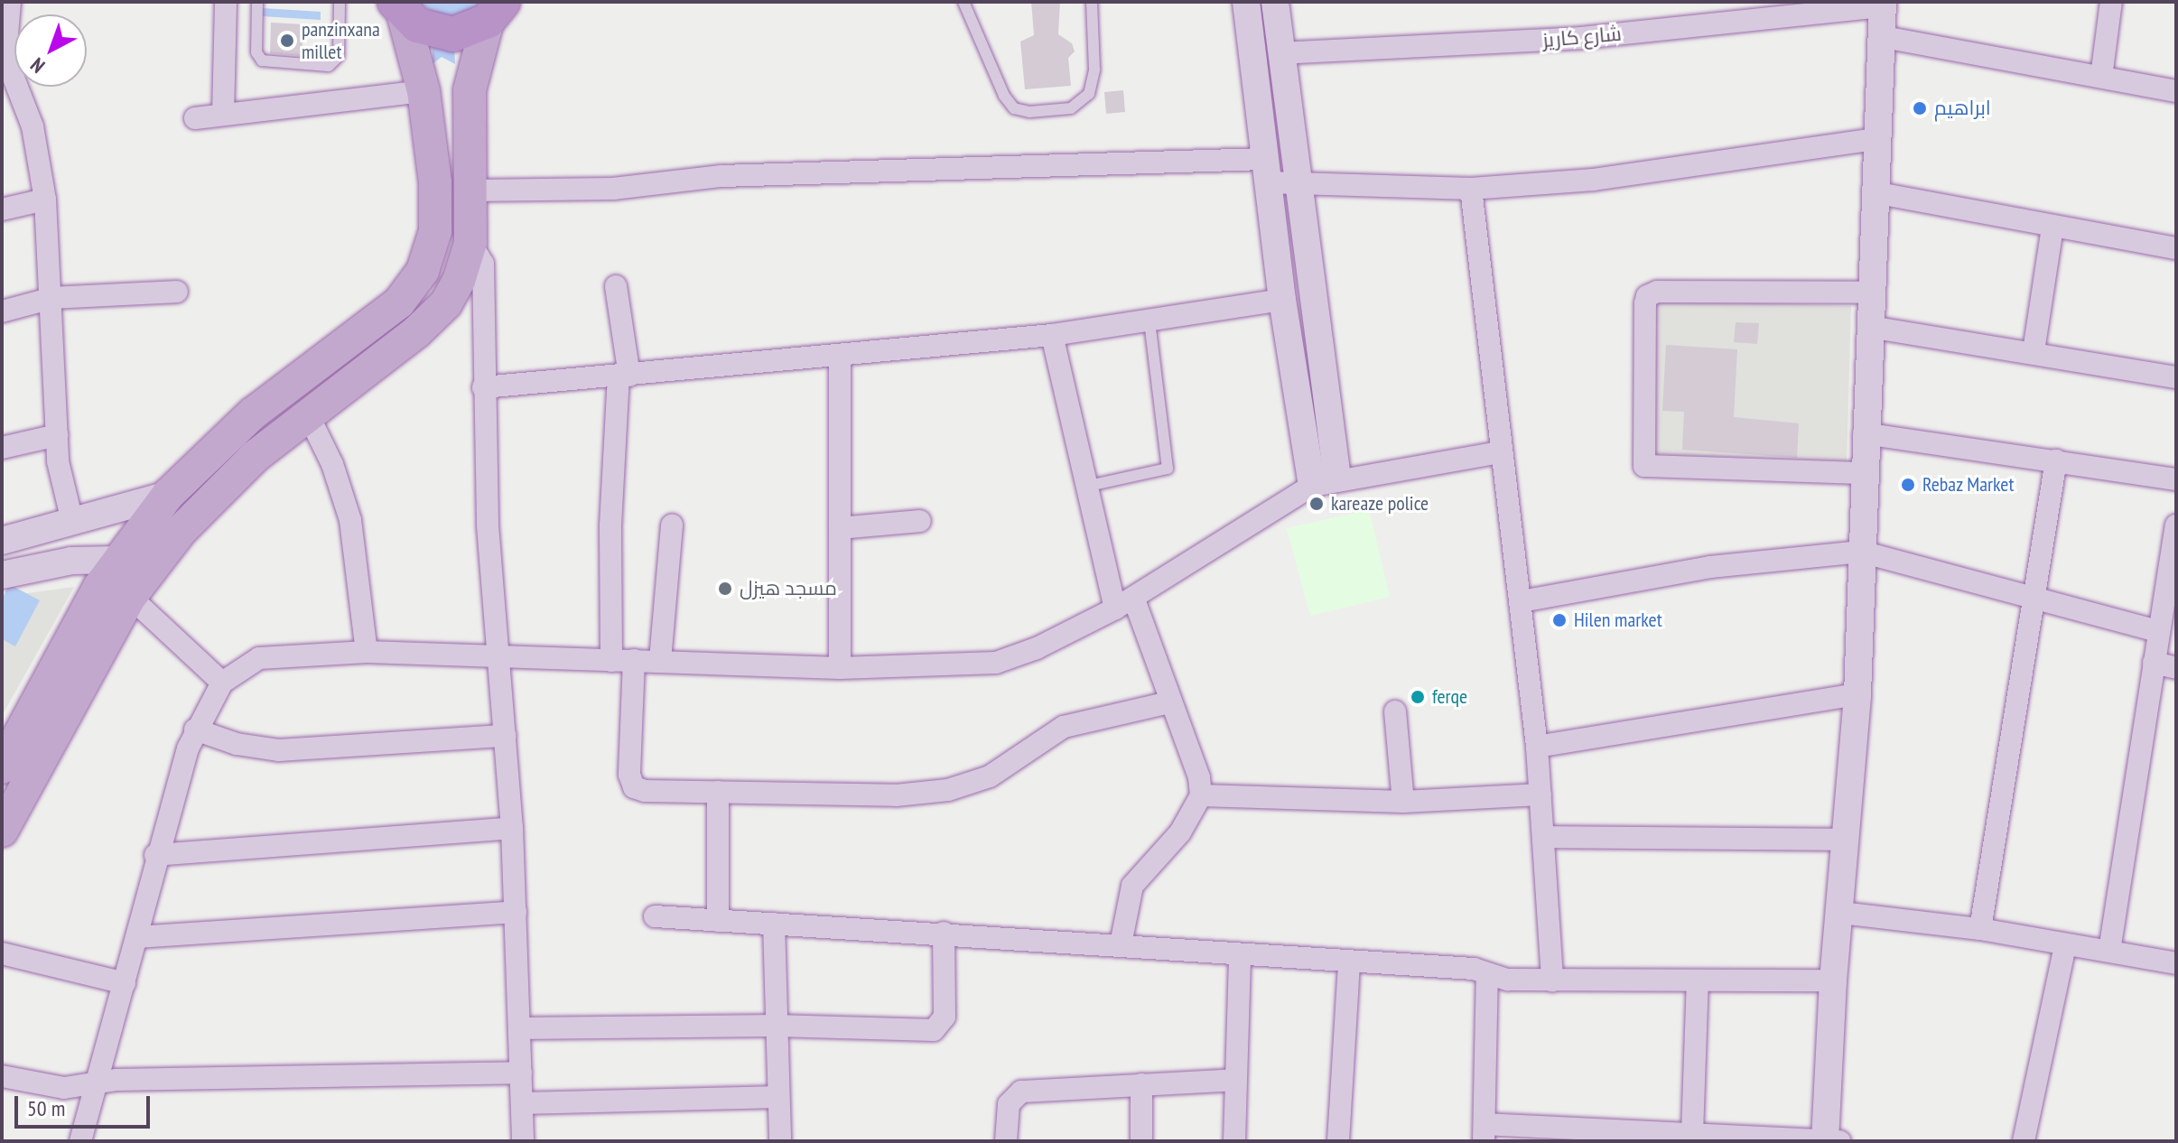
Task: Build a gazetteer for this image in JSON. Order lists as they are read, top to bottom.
{
  "streets": {
    "street": ["شارع كاريز"]
  },
  "places": [
    "panzinxana millet",
    "ابراهيم",
    "Rebaz Market",
    "kareaze police",
    "مسجد هيزل",
    "Hilen market",
    "ferqe"
  ],
  "scale_bar": "50 m",
  "north": "bottom left"
}
